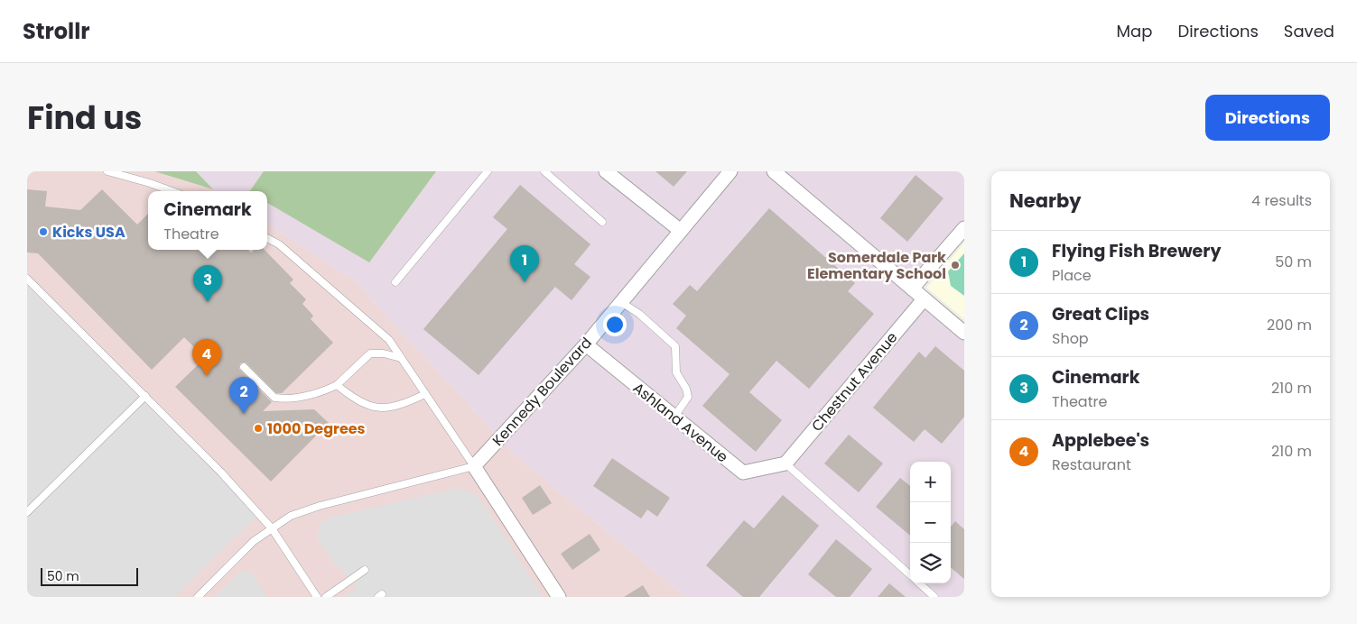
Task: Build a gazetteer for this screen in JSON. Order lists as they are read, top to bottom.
{
  "streets": {
    "street": ["Chestnut Avenue", "Kennedy Boulevard", "Ashland Avenue"]
  },
  "crossings": [
    ["Chestnut Avenue", "Ashland Avenue"],
    ["Kennedy Boulevard", "Ashland Avenue"]
  ],
  "places": ["Kicks USA", "Somerdale Park Elementary School", "1000 Degrees"],
  "scale_bar": "50 m",
  "page": {
    "header": "Strollr",
    "nav": ["Map", "Directions", "Saved"],
    "title": "Find us",
    "buttons": "Directions",
    "heading": ["Nearby", "4 results"],
    "popup": ["Cinemark", "Theatre"],
    "list": [
      {
        "mark": "1",
        "name": "Flying Fish Brewery",
        "note": "Place",
        "value": "50 m"
      },
      {
        "mark": "2",
        "name": "Great Clips",
        "note": "Shop",
        "value": "200 m"
      },
      {
        "mark": "3",
        "name": "Cinemark",
        "note": "Theatre",
        "value": "210 m"
      },
      {
        "mark": "4",
        "name": "Applebee's",
        "note": "Restaurant",
        "value": "210 m"
      }
    ],
    "pins": [
      "1",
      "3",
      "4",
      "2"
    ],
    "map_buttons": ["+", "−"],
    "scale": "50 m"
  }
}
